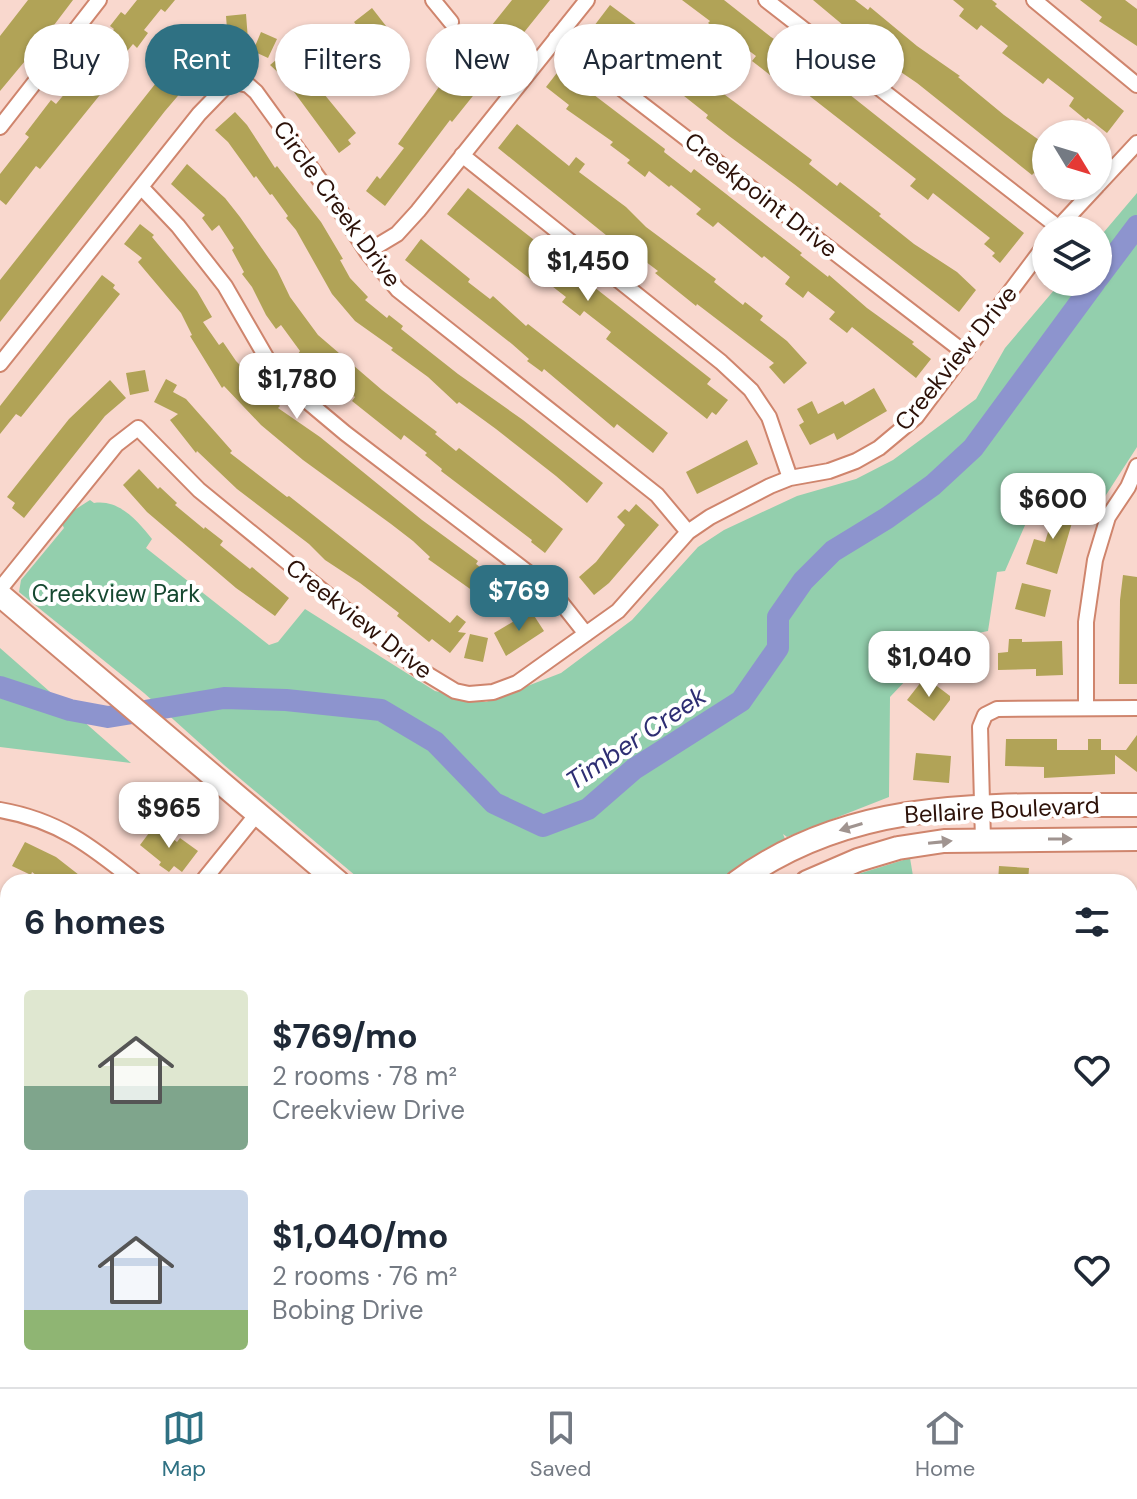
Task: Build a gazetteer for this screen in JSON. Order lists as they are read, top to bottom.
{
  "streets": {
    "main road": ["Bellaire Boulevard"],
    "street": ["Creekpoint Drive", "Circle Creek Drive", "Creekview Drive"]
  },
  "crossings": [
    ["Creekpoint Drive", "Creekview Drive"],
    ["Circle Creek Drive", "Creekview Drive"]
  ],
  "water": ["Timber Creek"],
  "parks": ["Creekview Park"],
  "north": "bottom right",
  "page": {
    "chip": [
      "Buy",
      "Rent",
      "Filters",
      "New",
      "Apartment",
      "House"
    ],
    "price": [
      "$1,450",
      "$1,780",
      "$600",
      "$769",
      "$1,040",
      "$965"
    ],
    "heading": "6 homes",
    "list": [
      {
        "name": "$769/mo",
        "note": "2 rooms · 78 m² · Creekview Drive"
      },
      {
        "name": "$1,040/mo",
        "note": "2 rooms · 76 m² · Bobing Drive"
      }
    ],
    "tabs": ["Map", "Saved", "Home"]
  }
}
